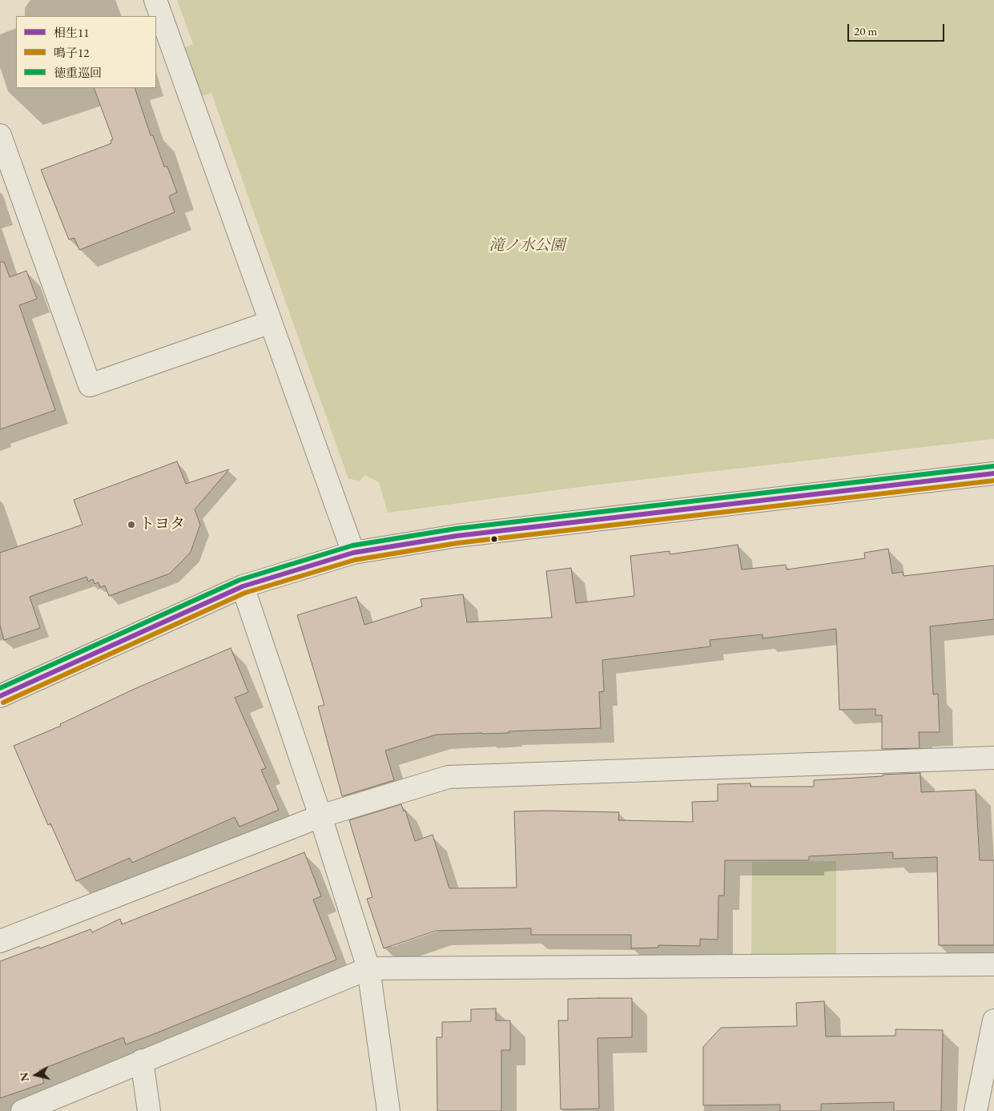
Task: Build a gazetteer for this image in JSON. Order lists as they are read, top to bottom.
{
  "parks": ["滝ノ水公園"],
  "places": ["トヨタ"],
  "lines": ["transit line 徳重巡回", "transit line 相生11", "transit line 鳴子12"],
  "legend": ["相生11", "鳴子12", "徳重巡回"],
  "scale_bar": "20 m",
  "north": "left"
}
